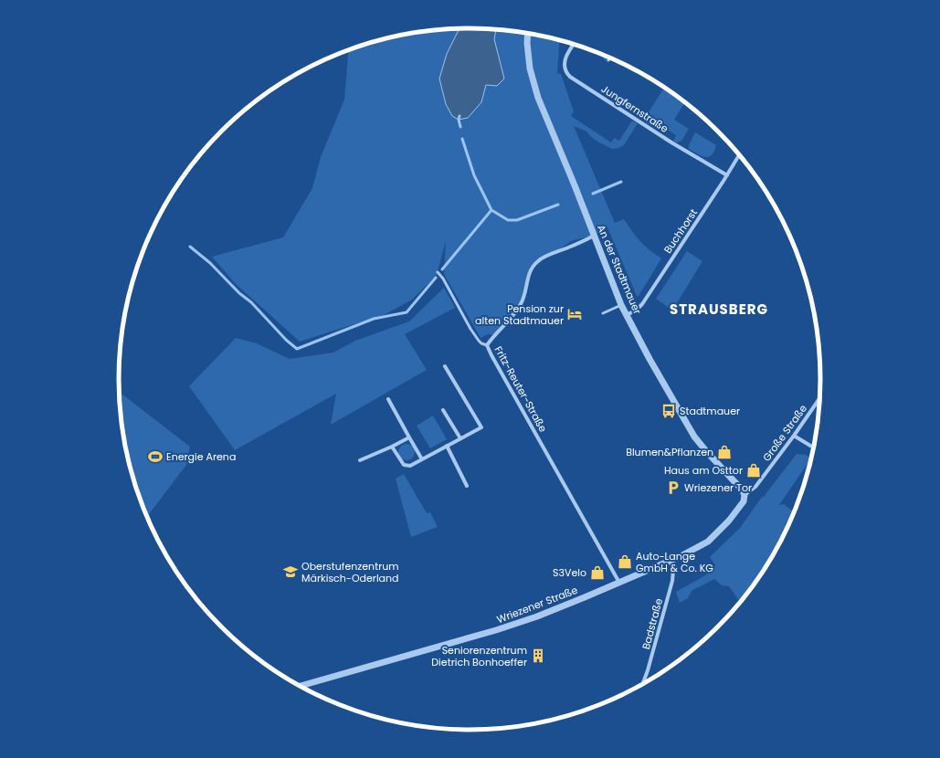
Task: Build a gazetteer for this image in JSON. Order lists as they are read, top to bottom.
{
  "streets": {
    "street": [
      "Jungfernstraße",
      "Buchhorst",
      "An der Stadtmauer",
      "Fritz-Reuter-Straße",
      "Große Straße",
      "Wriezener Straße",
      "Badstraße"
    ]
  },
  "crossings": [
    ["Jungfernstraße", "Buchhorst"],
    ["Buchhorst", "An der Stadtmauer"],
    ["An der Stadtmauer", "Fritz-Reuter-Straße"],
    ["An der Stadtmauer", "Wriezener Straße"],
    ["Fritz-Reuter-Straße", "Wriezener Straße"],
    ["Große Straße", "Wriezener Straße"],
    ["Wriezener Straße", "Badstraße"]
  ],
  "districts": ["STRAUSBERG"],
  "places": {
    "hotel": ["Pension zur alten Stadtmauer"],
    "bus stop": ["Stadtmauer"],
    "shop": [
      "Blumen&Pflanzen",
      "Haus am Osttor",
      "Auto-Lange GmbH & Co. KG",
      "S3Velo"
    ],
    "sports": ["Energie Arena"],
    "parking": ["Wriezener Tor"],
    "school or university": ["Oberstufenzentrum Märkisch-Oderland"],
    "building": ["Seniorenzentrum Dietrich Bonhoeffer"]
  }
}
